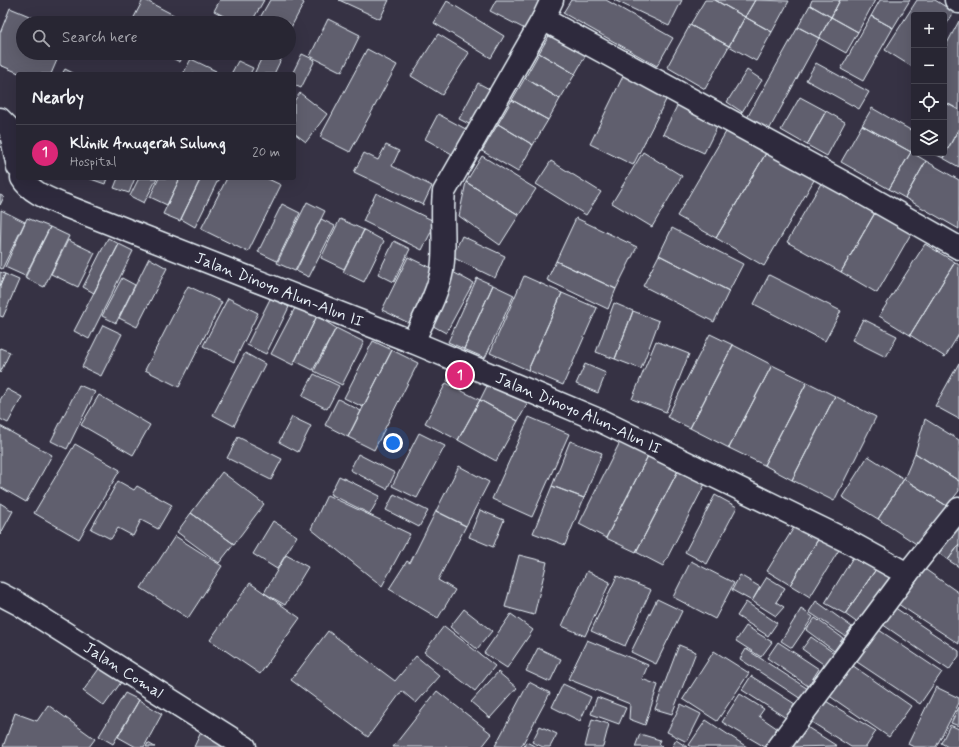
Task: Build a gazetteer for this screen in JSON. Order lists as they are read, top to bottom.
{
  "streets": {
    "street": ["Jalan Dinoyo Alun-Alun II", "Jalan Comal"]
  },
  "page": {
    "map_buttons": ["+", "−"],
    "search": "Search here",
    "heading": "Nearby",
    "list": [
      {
        "mark": "1",
        "name": "Klinik Anugerah Sulung",
        "note": "Hospital",
        "value": "20 m"
      }
    ],
    "pins": "1"
  }
}
